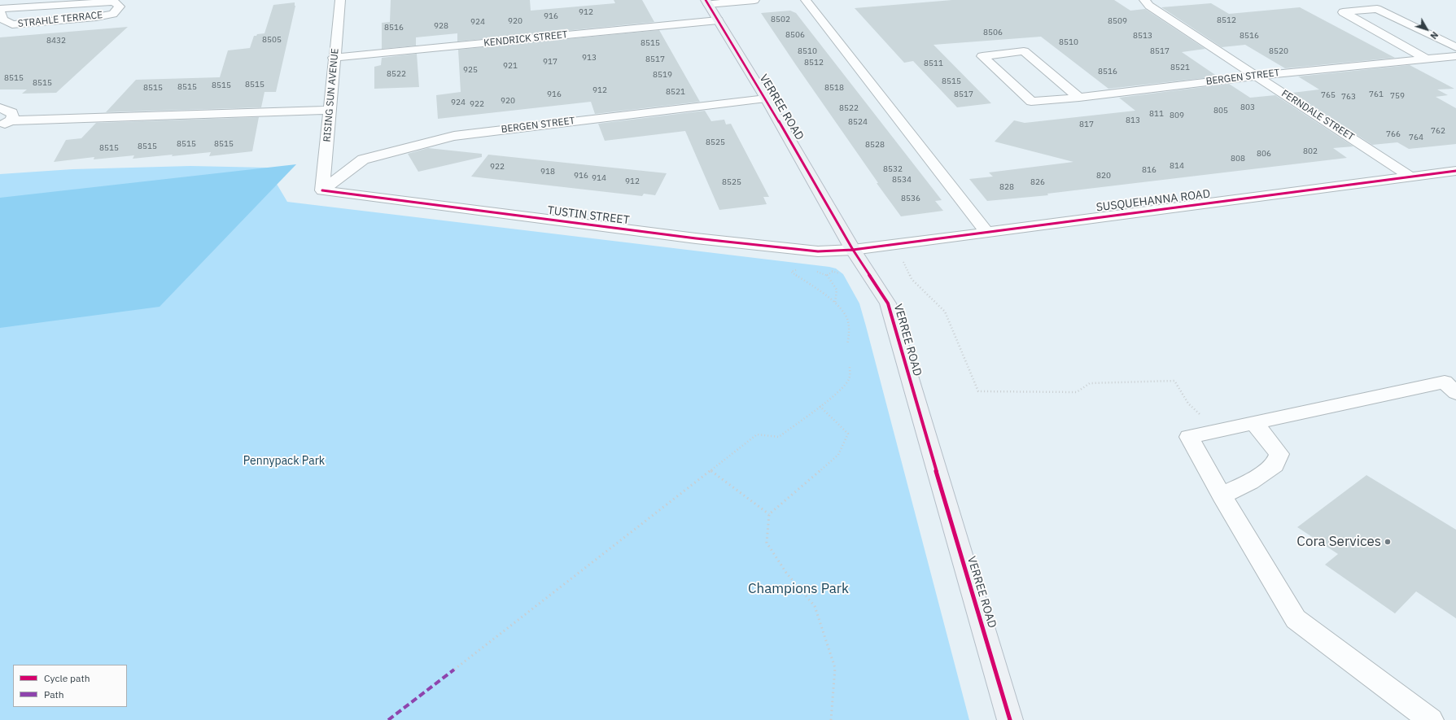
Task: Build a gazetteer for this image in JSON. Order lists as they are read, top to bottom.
{
  "streets": {
    "main road": ["VERREE ROAD"],
    "street": [
      "STRAHLE TERRACE",
      "KENDRICK STREET",
      "BERGEN STREET",
      "RISING SUN AVENUE",
      "FERNDALE STREET",
      "SUSQUEHANNA ROAD",
      "TUSTIN STREET"
    ]
  },
  "crossings": [
    ["KENDRICK STREET", "RISING SUN AVENUE"],
    ["KENDRICK STREET", "VERREE ROAD"],
    ["BERGEN STREET", "RISING SUN AVENUE"],
    ["BERGEN STREET", "VERREE ROAD"],
    ["BERGEN STREET", "FERNDALE STREET"],
    ["BERGEN STREET", "TUSTIN STREET"],
    ["RISING SUN AVENUE", "TUSTIN STREET"],
    ["VERREE ROAD", "SUSQUEHANNA ROAD"],
    ["VERREE ROAD", "TUSTIN STREET"],
    ["FERNDALE STREET", "SUSQUEHANNA ROAD"],
    ["SUSQUEHANNA ROAD", "TUSTIN STREET"]
  ],
  "parks": ["Pennypack Park", "Champions Park"],
  "places": ["Cora Services"],
  "house_numbers": [
    "912",
    "916",
    "8502",
    "8512",
    "920",
    "8509",
    "924",
    "928",
    "8516",
    "8506",
    "8506",
    "8513",
    "8516",
    "8505",
    "8432",
    "8510",
    "8515",
    "8510",
    "8517",
    "8520",
    "913",
    "8517",
    "917",
    "8512",
    "8511",
    "921",
    "8521",
    "925",
    "8516",
    "8522",
    "8519",
    "8515",
    "8515",
    "8515",
    "8515",
    "8515",
    "8515",
    "8515",
    "8518",
    "912",
    "8521",
    "916",
    "8517",
    "761",
    "765",
    "759",
    "763",
    "920",
    "924",
    "922",
    "803",
    "8522",
    "805",
    "811",
    "809",
    "813",
    "8524",
    "817",
    "762",
    "766",
    "764",
    "8525",
    "8515",
    "8515",
    "8528",
    "8515",
    "8515",
    "802",
    "806",
    "808",
    "814",
    "922",
    "8532",
    "816",
    "918",
    "916",
    "820",
    "914",
    "8534",
    "912",
    "8525",
    "826",
    "828",
    "8536"
  ],
  "legend": ["Cycle path", "Path"],
  "north": "bottom right"
}
